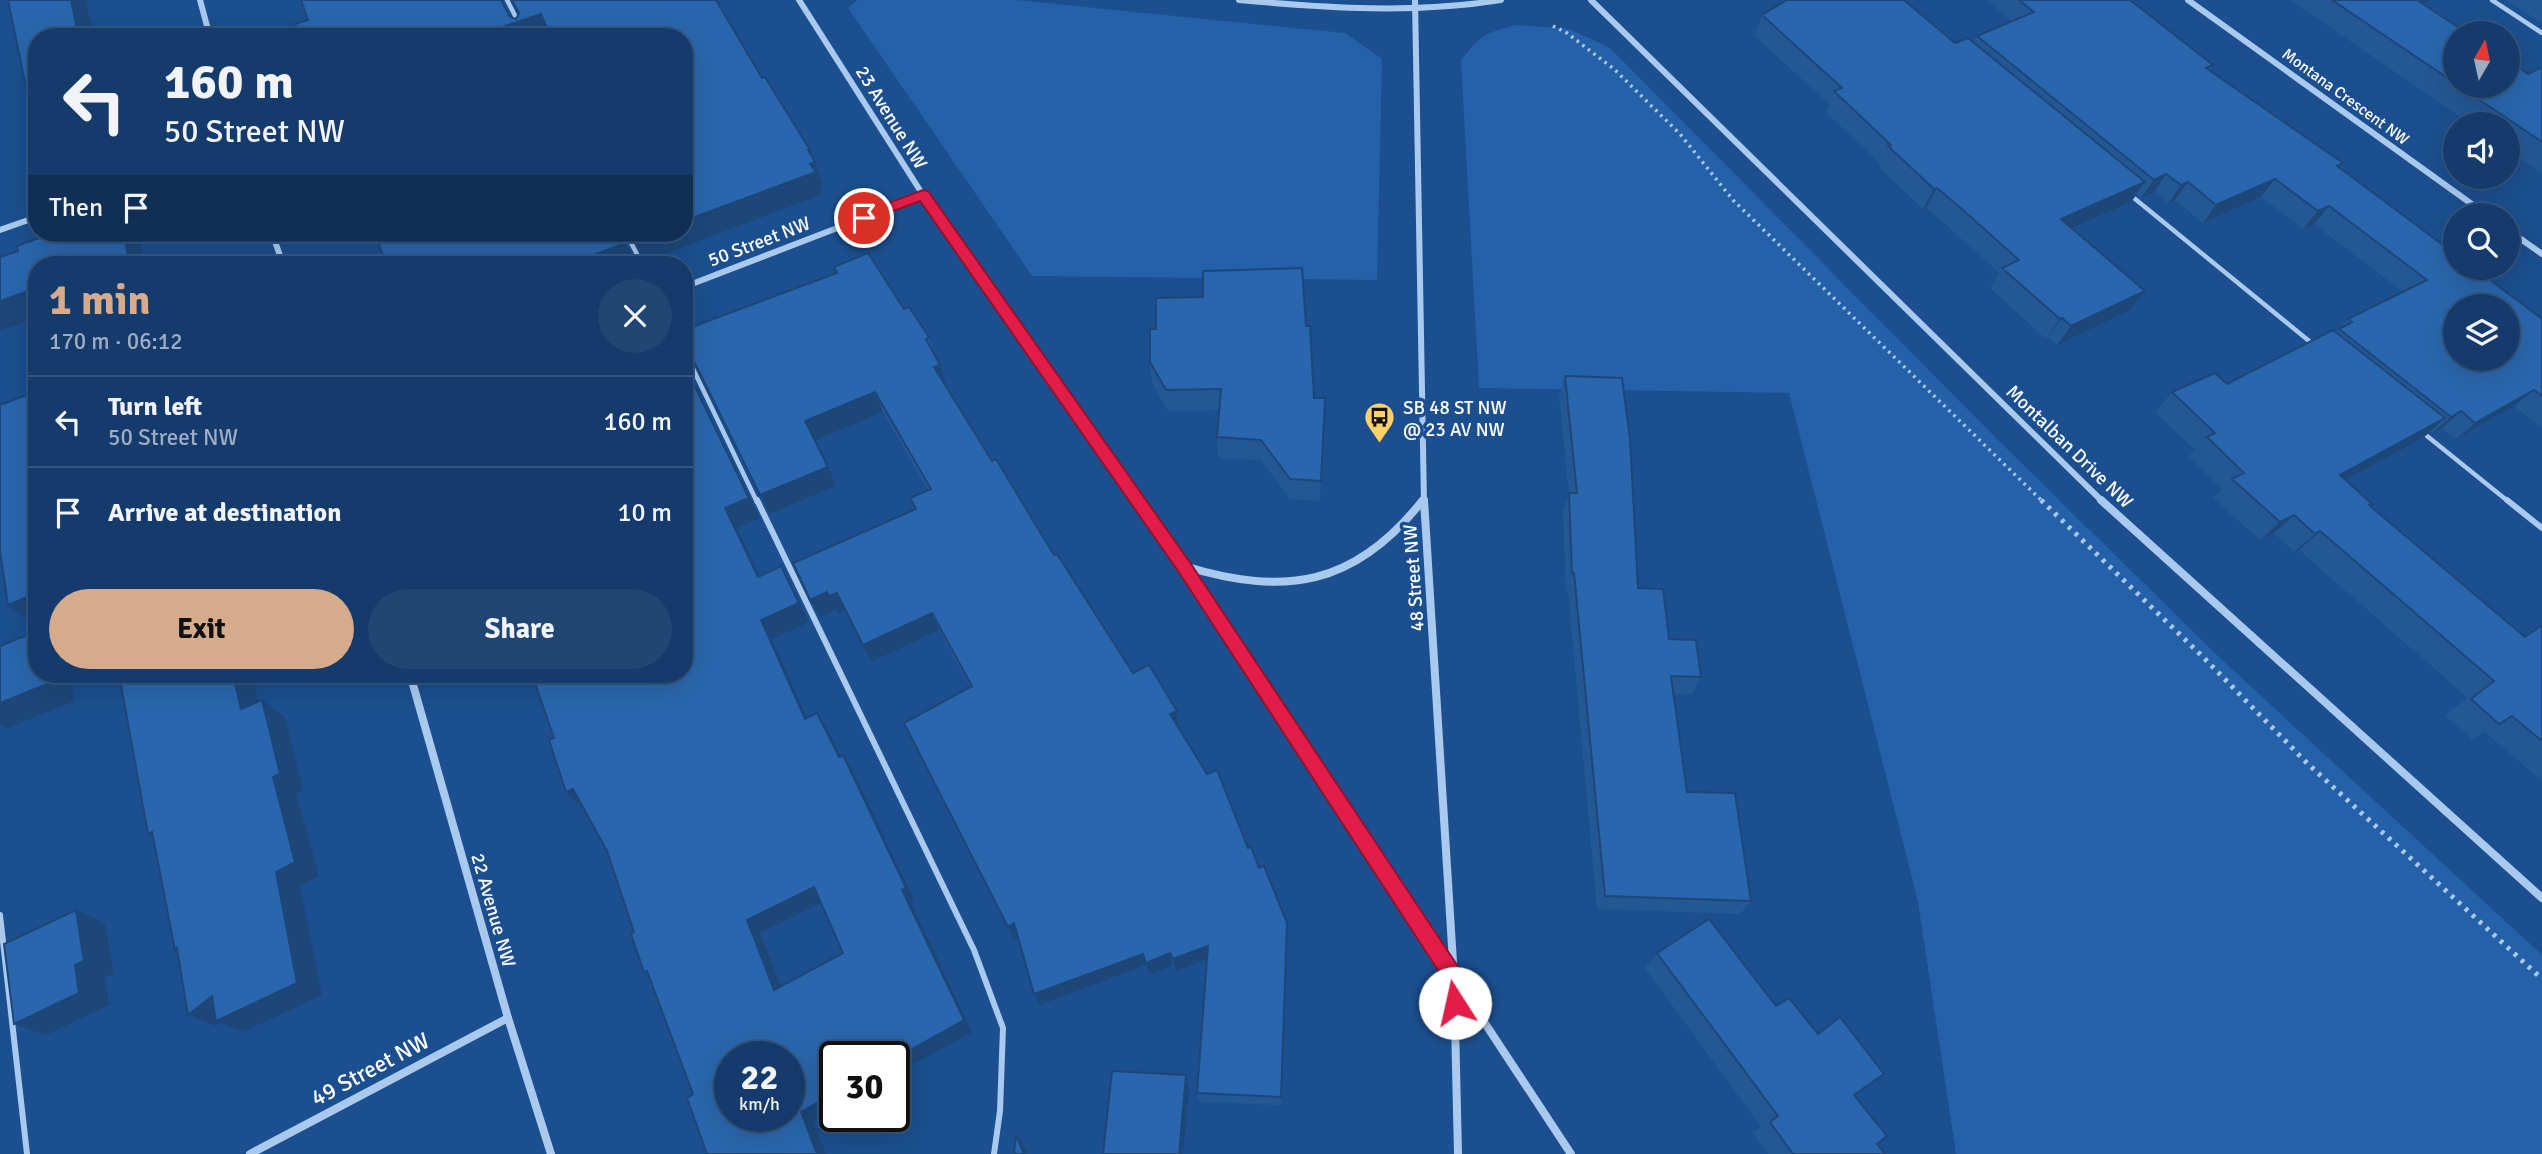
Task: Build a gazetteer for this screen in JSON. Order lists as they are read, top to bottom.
{
  "streets": {
    "street": [
      "Montana Crescent NW",
      "23 Avenue NW",
      "50 Street NW",
      "Montalban Drive NW",
      "48 Street NW",
      "22 Avenue NW",
      "49 Street NW"
    ]
  },
  "crossings": [
    ["23 Avenue NW", "50 Street NW"],
    ["23 Avenue NW", "48 Street NW"],
    ["22 Avenue NW", "49 Street NW"]
  ],
  "places": {
    "bus stop": ["SB 48 ST NW @ 23 AV NW"]
  },
  "north": "top",
  "page": {
    "turn": ["160 m", "50 Street NW"],
    "then": "Then",
    "heading": ["1 min", "170 m · 06:12"],
    "list": [
      {
        "name": "Turn left",
        "note": "50 Street NW",
        "value": "160 m"
      },
      {
        "name": "Arrive at destination",
        "value": "10 m"
      }
    ],
    "buttons": ["Exit", "Share"],
    "speed": "22 km/h",
    "limit": "30"
  }
}
